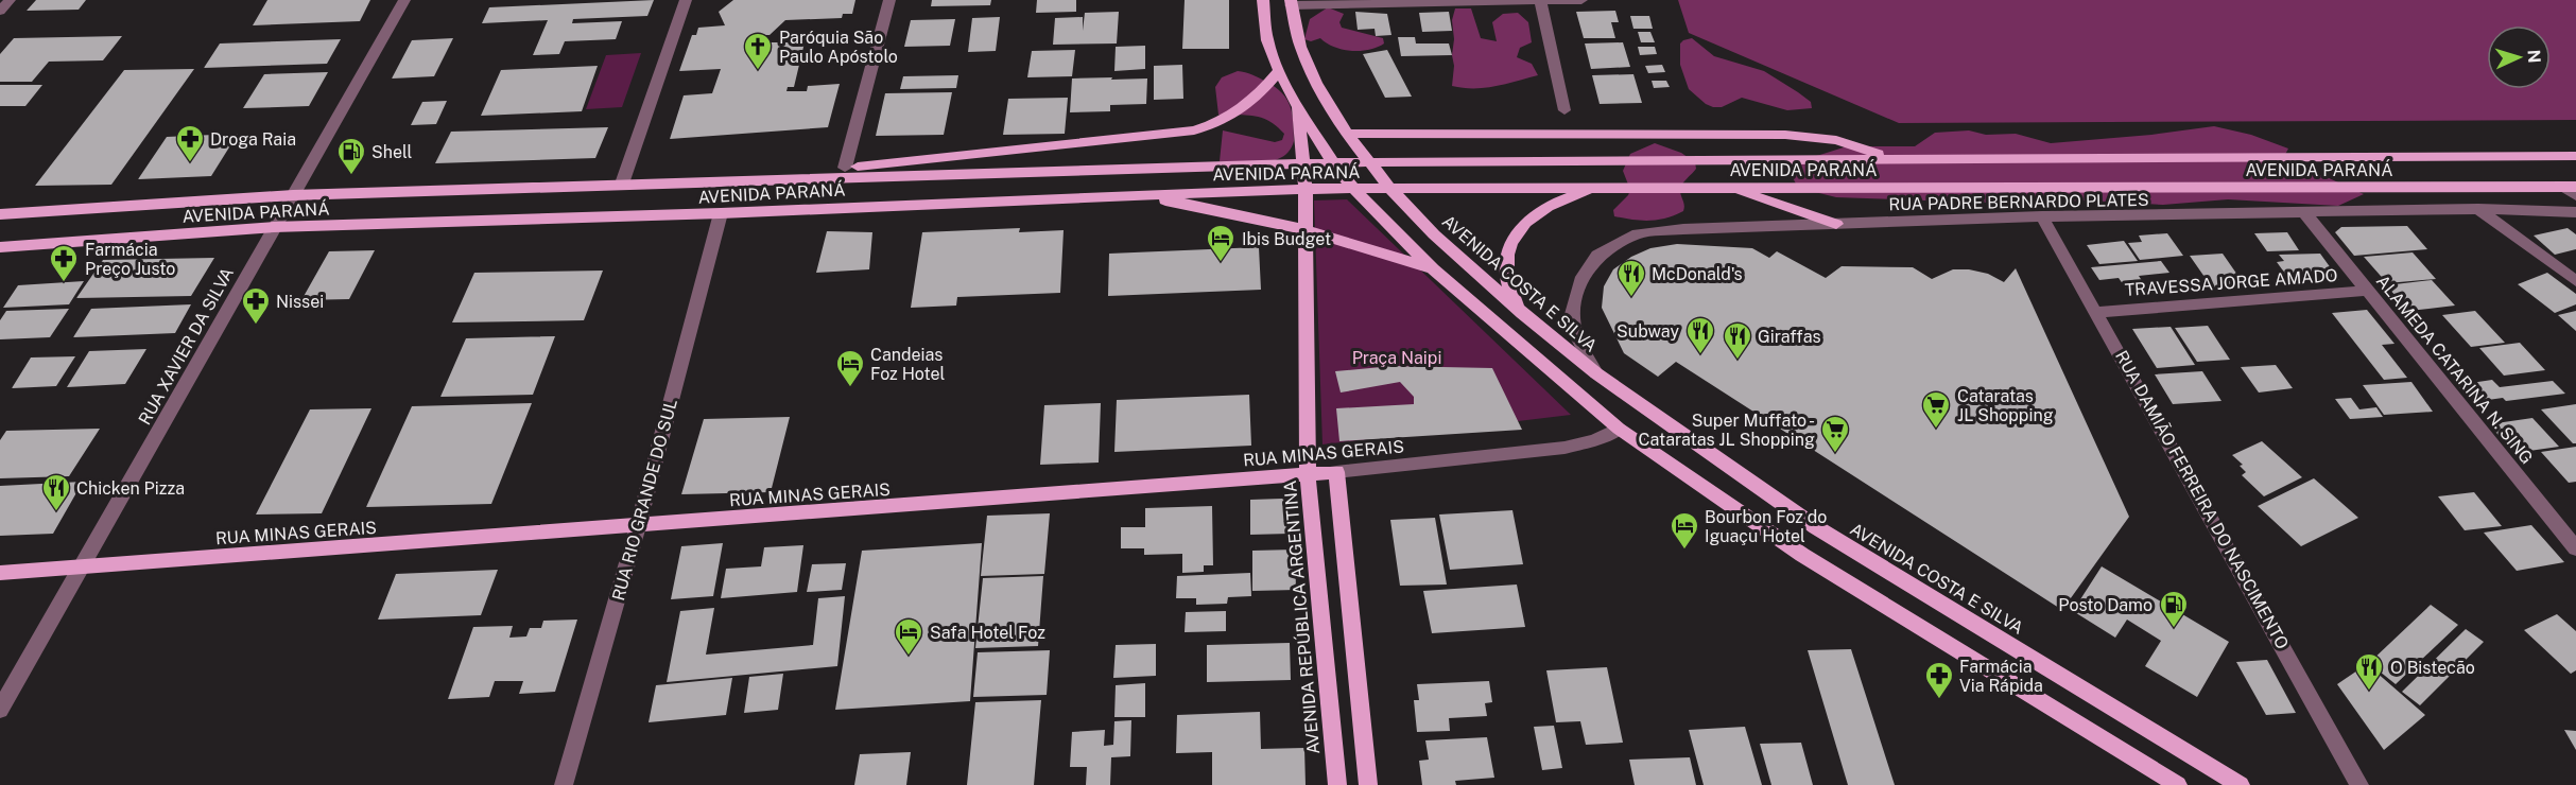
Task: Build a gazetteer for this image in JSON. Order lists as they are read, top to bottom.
{
  "streets": {
    "main road": [
      "AVENIDA PARANÁ",
      "AVENIDA COSTA E SILVA",
      "RUA MINAS GERAIS",
      "AVENIDA REPÚBLICA ARGENTINA"
    ],
    "street": [
      "RUA PADRE BERNARDO PLATES",
      "TRAVESSA JORGE AMADO",
      "RUA XAVIER DA SILVA",
      "ALAMEDA CATARINA N. SING",
      "RUA RIO GRANDE DO SUL",
      "RUA DAMIÃO FERREIRA DO NASCIMENTO"
    ]
  },
  "crossings": [
    ["AVENIDA PARANÁ", "AVENIDA COSTA E SILVA"],
    ["AVENIDA PARANÁ", "RUA XAVIER DA SILVA"],
    ["AVENIDA PARANÁ", "RUA RIO GRANDE DO SUL"],
    ["AVENIDA PARANÁ", "AVENIDA REPÚBLICA ARGENTINA"],
    ["RUA PADRE BERNARDO PLATES", "AVENIDA COSTA E SILVA"],
    ["RUA PADRE BERNARDO PLATES", "ALAMEDA CATARINA N. SING"],
    ["RUA PADRE BERNARDO PLATES", "RUA DAMIÃO FERREIRA DO NASCIMENTO"],
    ["TRAVESSA JORGE AMADO", "ALAMEDA CATARINA N. SING"],
    ["TRAVESSA JORGE AMADO", "RUA DAMIÃO FERREIRA DO NASCIMENTO"],
    ["RUA XAVIER DA SILVA", "RUA MINAS GERAIS"],
    ["RUA MINAS GERAIS", "RUA RIO GRANDE DO SUL"],
    ["RUA MINAS GERAIS", "AVENIDA REPÚBLICA ARGENTINA"]
  ],
  "parks": ["Praça Naipi"],
  "places": {
    "church": ["Paróquia São Paulo Apóstolo"],
    "pharmacy": [
      "Droga Raia",
      "Farmácia Preço Justo",
      "Nissei",
      "Farmácia Via Rápida"
    ],
    "fuel station": ["Shell", "Posto Damo"],
    "hotel": [
      "Ibis Budget",
      "Candeias Foz Hotel",
      "Bourbon Foz do Iguaçu Hotel",
      "Safa Hotel Foz"
    ],
    "restaurant": [
      "McDonald's",
      "Subway",
      "Giraffas",
      "Chicken Pizza",
      "O Bistecão"
    ],
    "supermarket": ["Cataratas JL Shopping", "Super Muffato - Cataratas JL Shopping"]
  },
  "north": "right"
}
